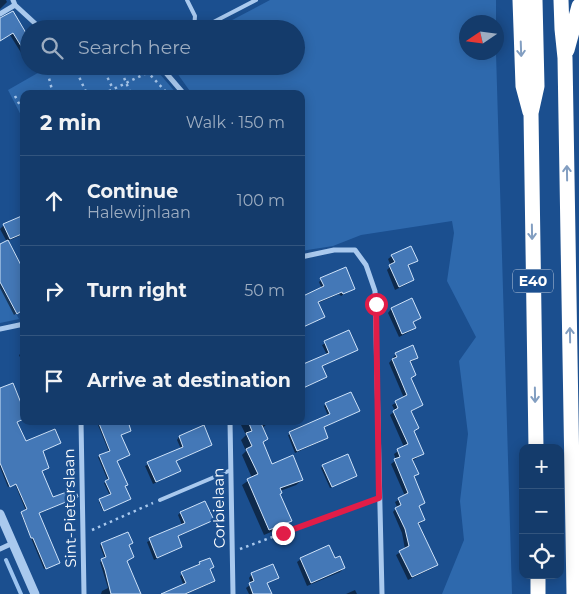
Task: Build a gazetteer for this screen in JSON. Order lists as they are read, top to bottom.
{
  "streets": {
    "highway": ["E40"],
    "street": ["Sint-Pieterslaan", "Corbielaan"]
  },
  "north": "left",
  "page": {
    "search": "Search here",
    "heading": ["2 min", "Walk · 150 m"],
    "list": [
      ["Continue", "Halewijnlaan", "100 m"],
      ["Turn right", "50 m"],
      "Arrive at destination"
    ],
    "map_buttons": ["+", "−"]
  }
}
